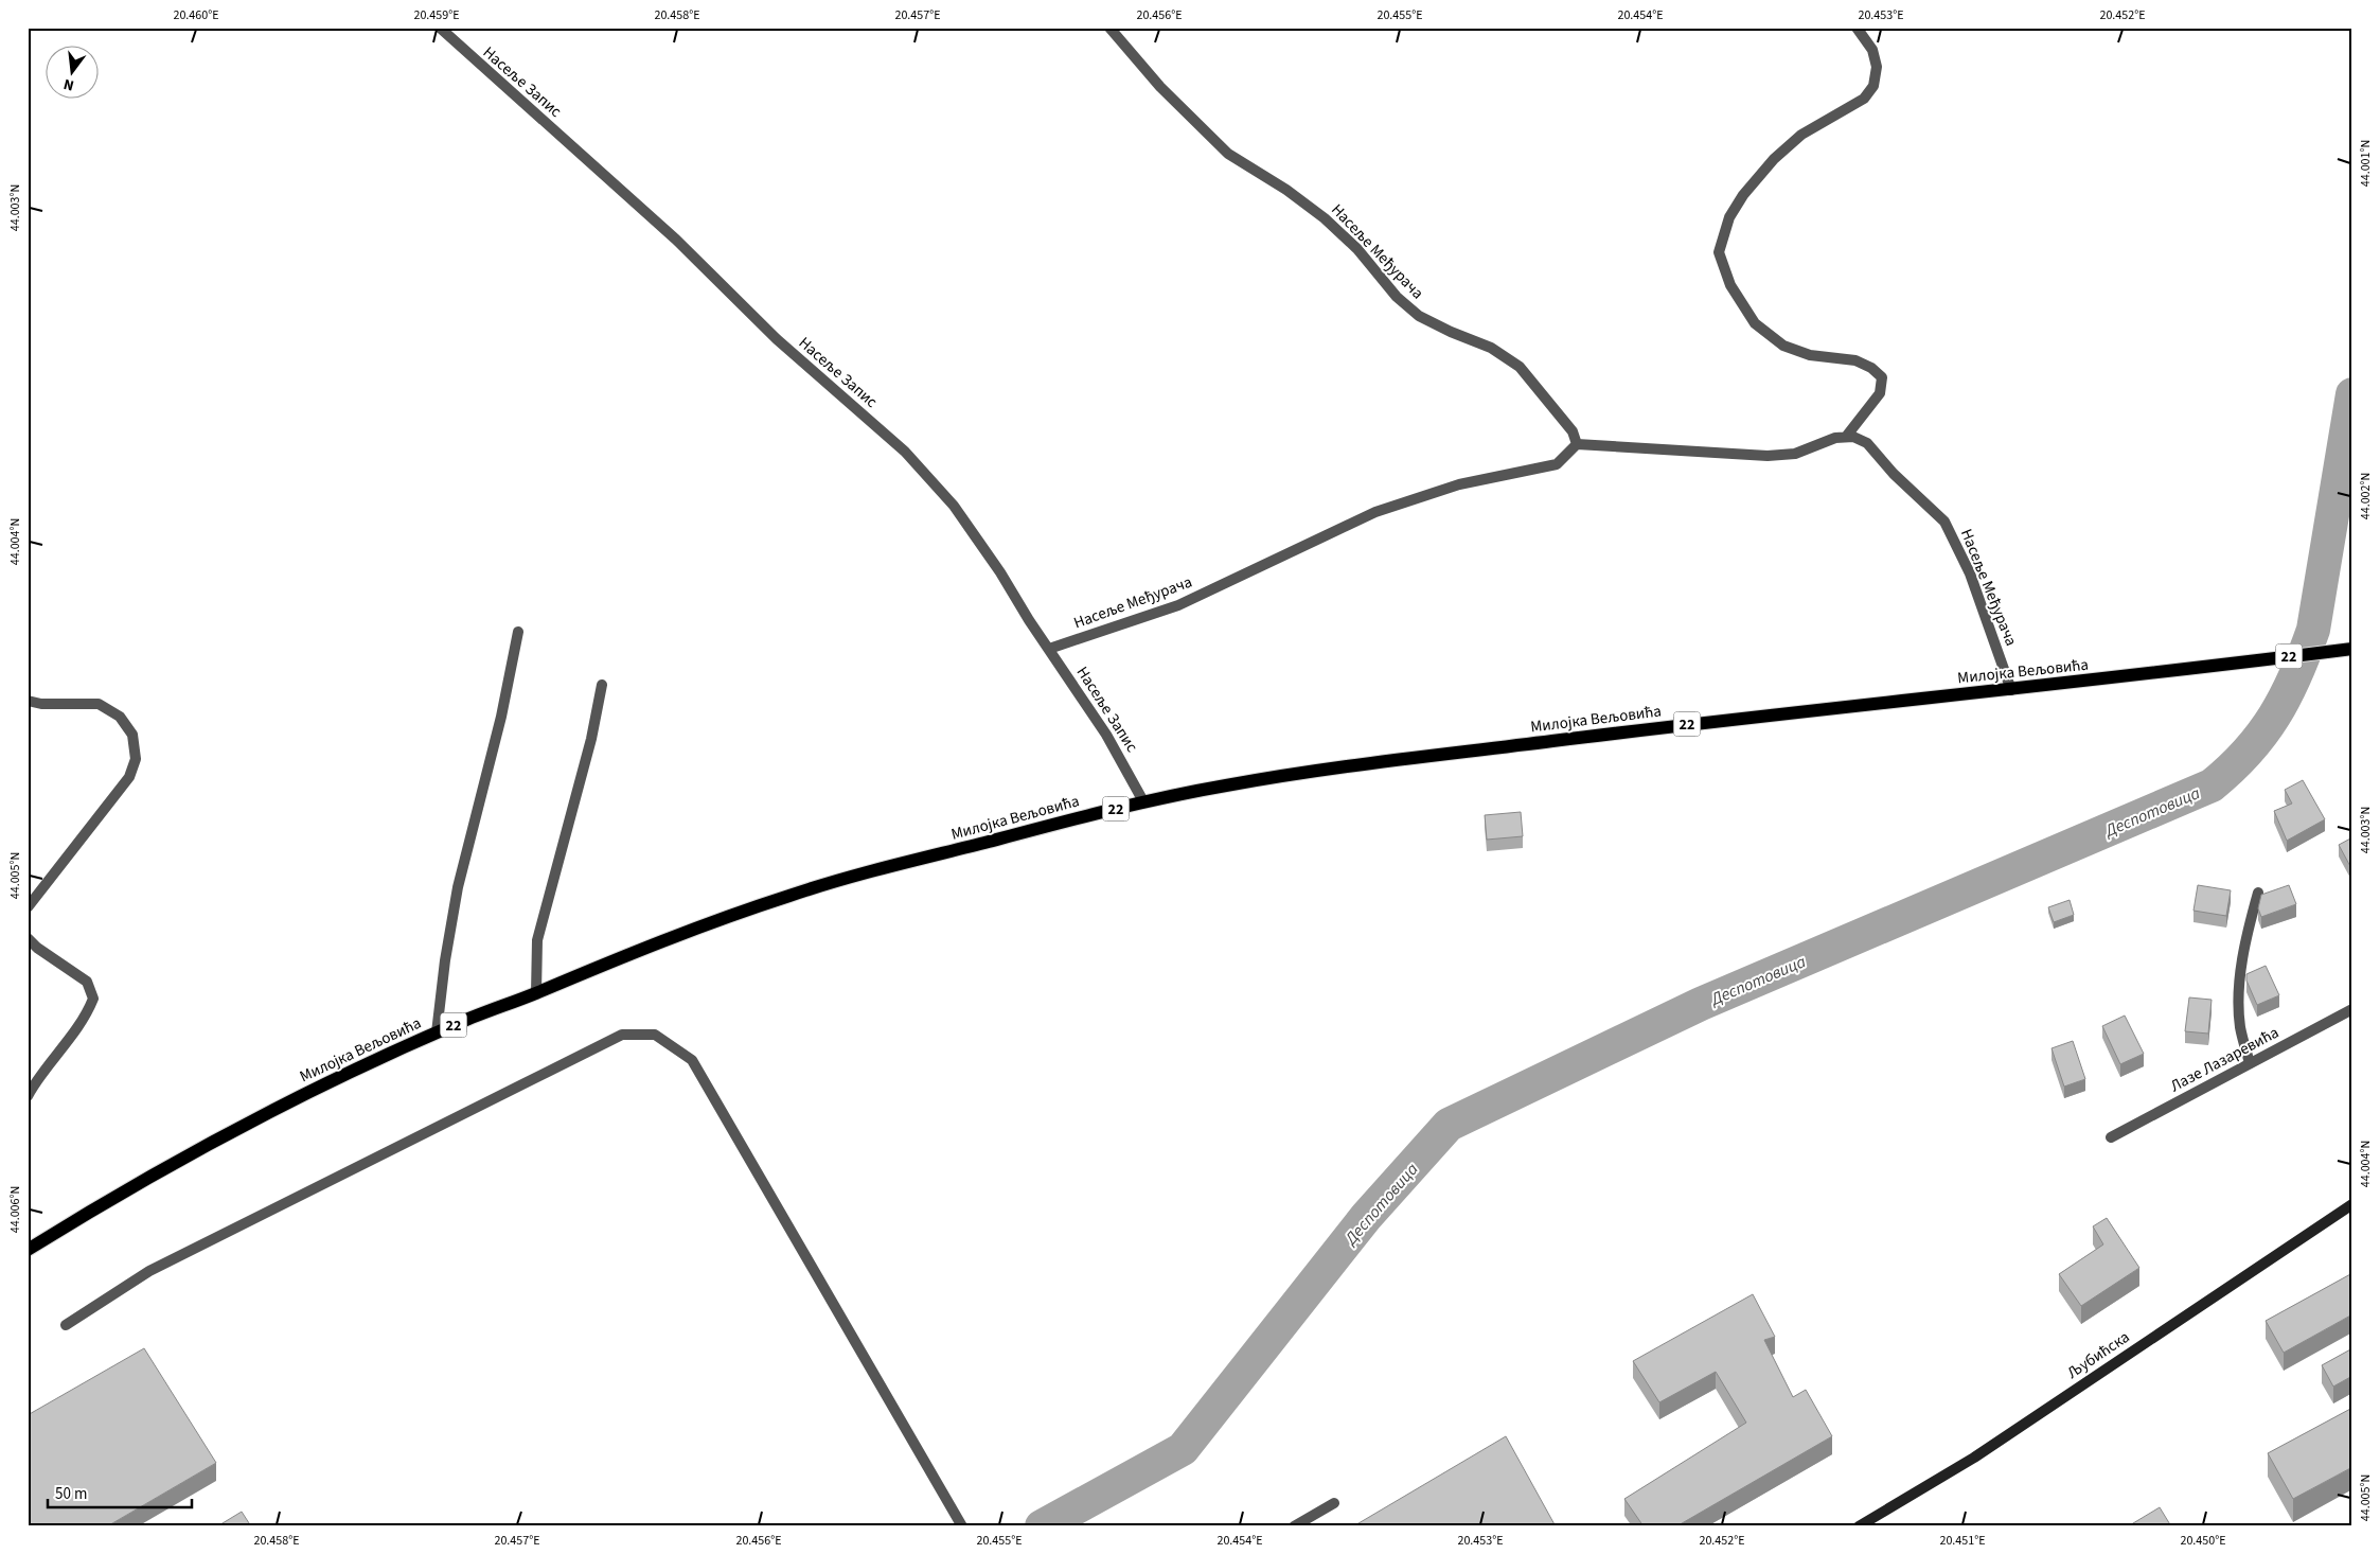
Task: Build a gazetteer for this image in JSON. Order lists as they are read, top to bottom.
{
  "streets": {
    "main road": ["22", "Милојка Вељовића"],
    "street": [
      "Насеље Запис",
      "Насеље Међурача",
      "Лазе Лазаревића",
      "Љубићска"
    ]
  },
  "crossings": [
    ["Насеље Запис", "Насеље Међурача"],
    ["Насеље Запис", "Милојка Вељовића"],
    ["Насеље Међурача", "Милојка Вељовића"]
  ],
  "water": ["Деспотовица"],
  "scale_bar": "50 m",
  "north": "bottom",
  "coordinates": [
    "20.460°E",
    "20.459°E",
    "20.458°E",
    "20.457°E",
    "20.456°E",
    "20.455°E",
    "20.454°E",
    "20.453°E",
    "20.452°E",
    "44.001°N",
    "44.003°N",
    "44.002°N",
    "44.004°N",
    "44.005°N",
    "44.006°N",
    "20.451°E",
    "20.450°E"
  ]
}
